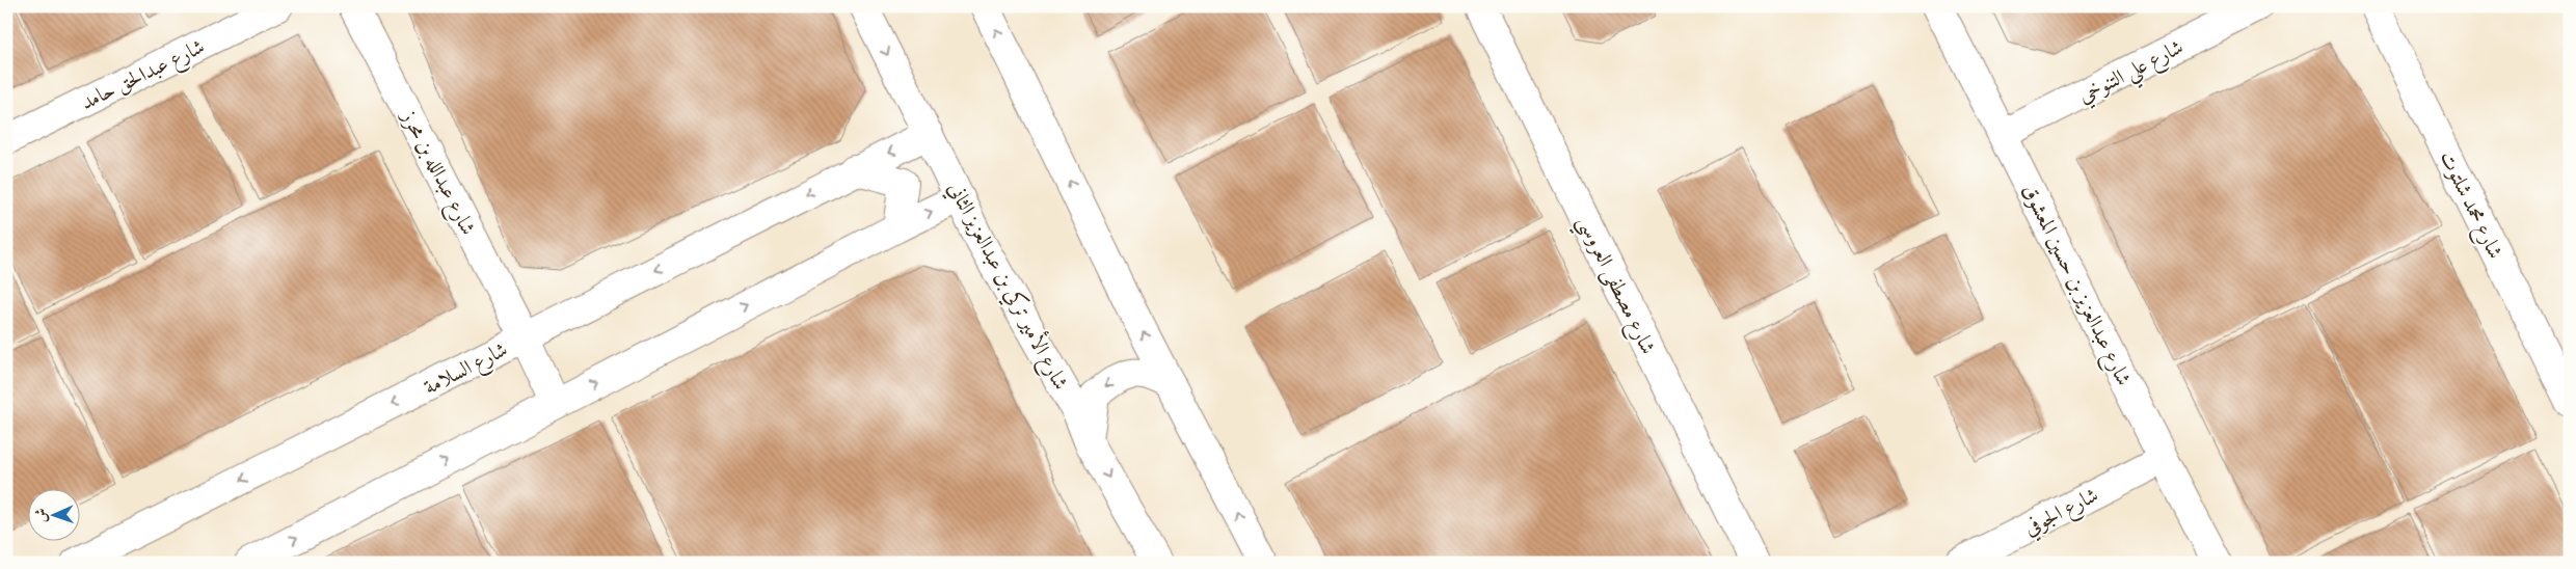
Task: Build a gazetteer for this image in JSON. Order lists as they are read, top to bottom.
{
  "streets": {
    "street": [
      "شارع علي التنوخي",
      "شارع عبدالحق حامد",
      "شارع عبدالله بن محرز",
      "شارع محمد شلتوت",
      "شارع مصطفى العروسي",
      "شارع عبدالعزيز بن حسين المعشوق",
      "شارع الأمير تركي بن عبدالعزيز الثاني",
      "شارع السلامة",
      "شارع الجوفي"
    ]
  },
  "crossings": [
    ["شارع علي التنوخي", "شارع عبدالعزيز بن حسين المعشوق"],
    ["شارع عبدالله بن محرز", "شارع السلامة"],
    ["شارع عبدالعزيز بن حسين المعشوق", "شارع الجوفي"],
    ["شارع الأمير تركي بن عبدالعزيز الثاني", "شارع السلامة"]
  ],
  "north": "left"
}
